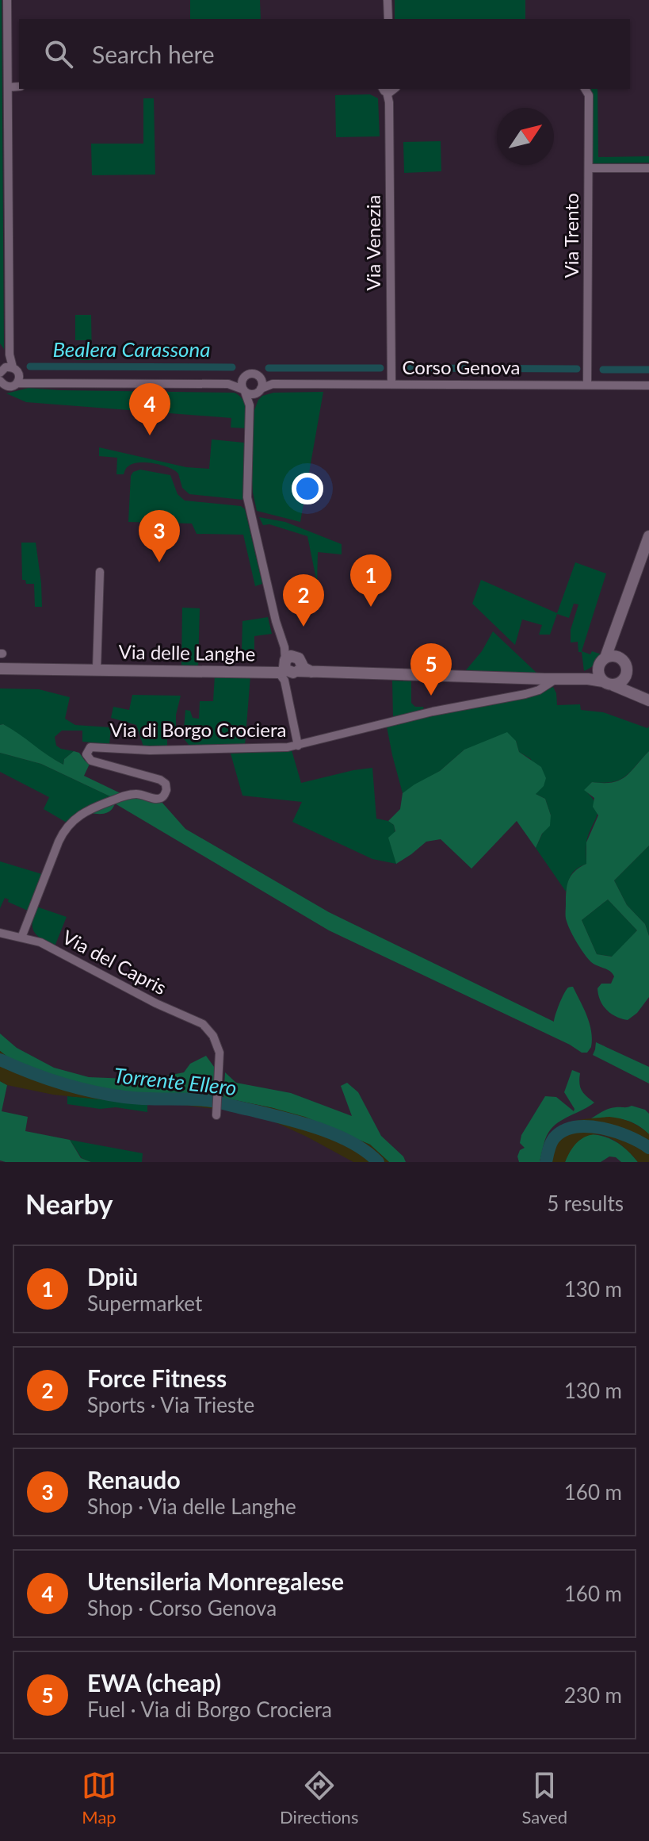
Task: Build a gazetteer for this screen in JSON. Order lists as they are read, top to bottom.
{
  "streets": {
    "main road": ["Via delle Langhe"],
    "street": [
      "Via Trento",
      "Via Venezia",
      "Corso Genova",
      "Via di Borgo Crociera",
      "Via del Capris"
    ]
  },
  "crossings": [
    ["Via Trento", "Corso Genova"],
    ["Via Venezia", "Corso Genova"],
    ["Via delle Langhe", "Via di Borgo Crociera"],
    ["Via di Borgo Crociera", "Via del Capris"]
  ],
  "water": ["Bealera Carassona", "Torrente Ellero"],
  "north": "top right",
  "page": {
    "search": "Search here",
    "pins": [
      "4",
      "3",
      "1",
      "2",
      "5"
    ],
    "heading": ["Nearby", "5 results"],
    "list": [
      {
        "mark": "1",
        "name": "Dpiù",
        "note": "Supermarket",
        "value": "130 m"
      },
      {
        "mark": "2",
        "name": "Force Fitness",
        "note": "Sports · Via Trieste",
        "value": "130 m"
      },
      {
        "mark": "3",
        "name": "Renaudo",
        "note": "Shop · Via delle Langhe",
        "value": "160 m"
      },
      {
        "mark": "4",
        "name": "Utensileria Monregalese",
        "note": "Shop · Corso Genova",
        "value": "160 m"
      },
      {
        "mark": "5",
        "name": "EWA (cheap)",
        "note": "Fuel · Via di Borgo Crociera",
        "value": "230 m"
      }
    ],
    "nav": ["Map", "Directions", "Saved"]
  }
}
